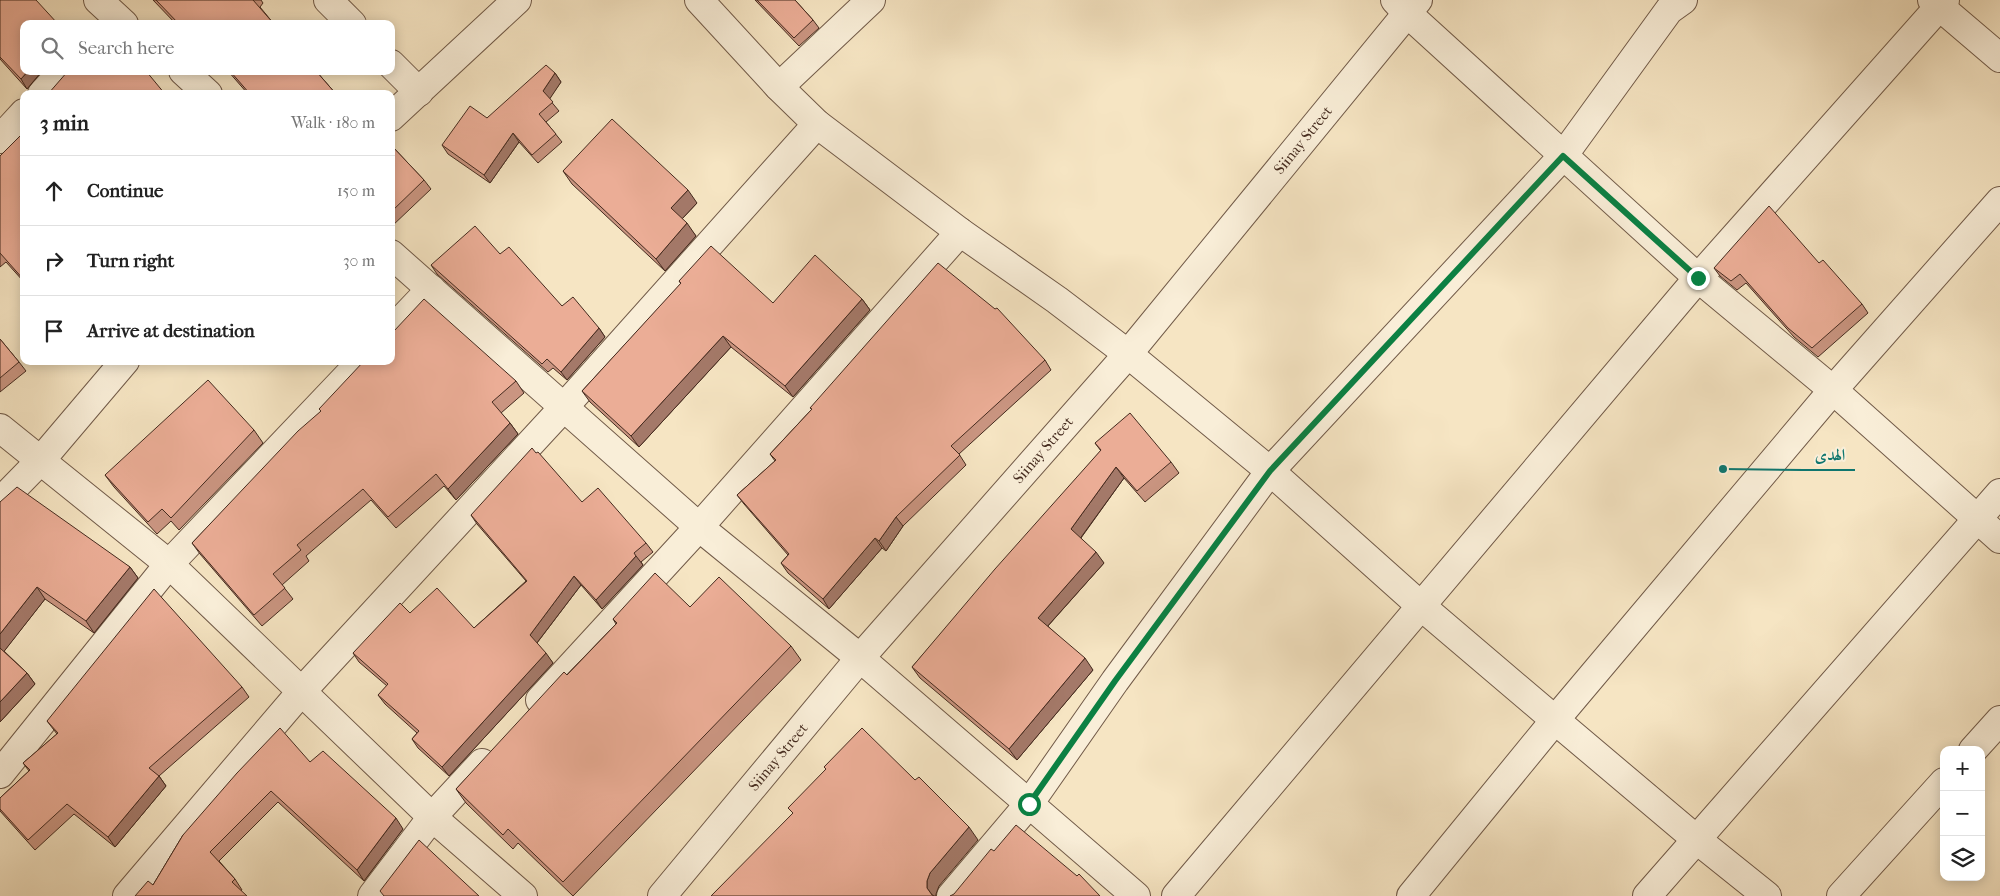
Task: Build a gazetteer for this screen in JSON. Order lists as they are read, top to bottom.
{
  "streets": {
    "street": ["Siinay Street"]
  },
  "places": ["الهدى"],
  "page": {
    "search": "Search here",
    "heading": ["3 min", "Walk · 180 m"],
    "list": [
      ["Continue", "150 m"],
      ["Turn right", "30 m"],
      "Arrive at destination"
    ],
    "map_buttons": ["+", "−"]
  }
}
